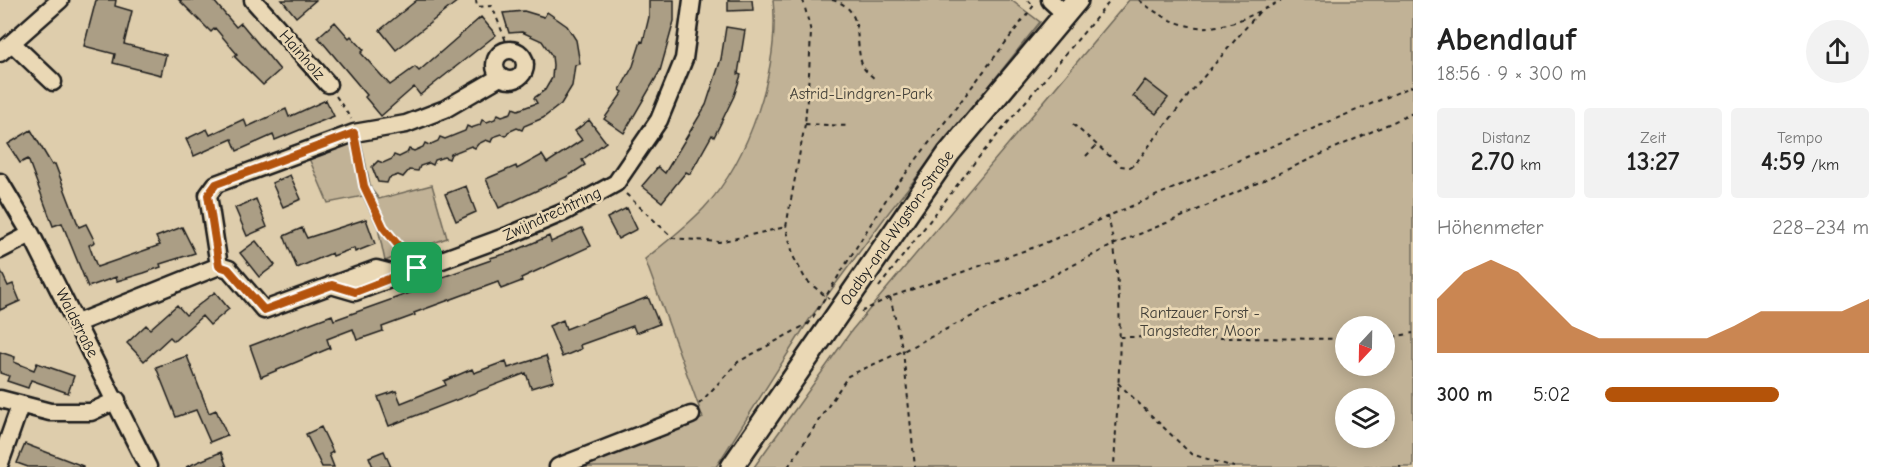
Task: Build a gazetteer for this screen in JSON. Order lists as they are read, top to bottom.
{
  "streets": {
    "main road": ["Oadby-and-Wigston-Straße"],
    "street": ["Hainholz", "Zwijndrechtring", "Waldstraße"]
  },
  "parks": ["Astrid-Lindgren-Park", "Rantzauer Forst - Tangstedter Moor"],
  "north": "bottom",
  "page": {
    "heading": ["Abendlauf", "18:56 · 9 × 300 m"],
    "stats": [
      ["Distanz", "2.70 km"],
      ["Zeit", "13:27"],
      ["Tempo", "4:59 /km"]
    ],
    "chart": ["Höhenmeter", "228–234 m"],
    "list": [
      {
        "name": "300 m",
        "note": "5:02"
      }
    ]
  }
}
